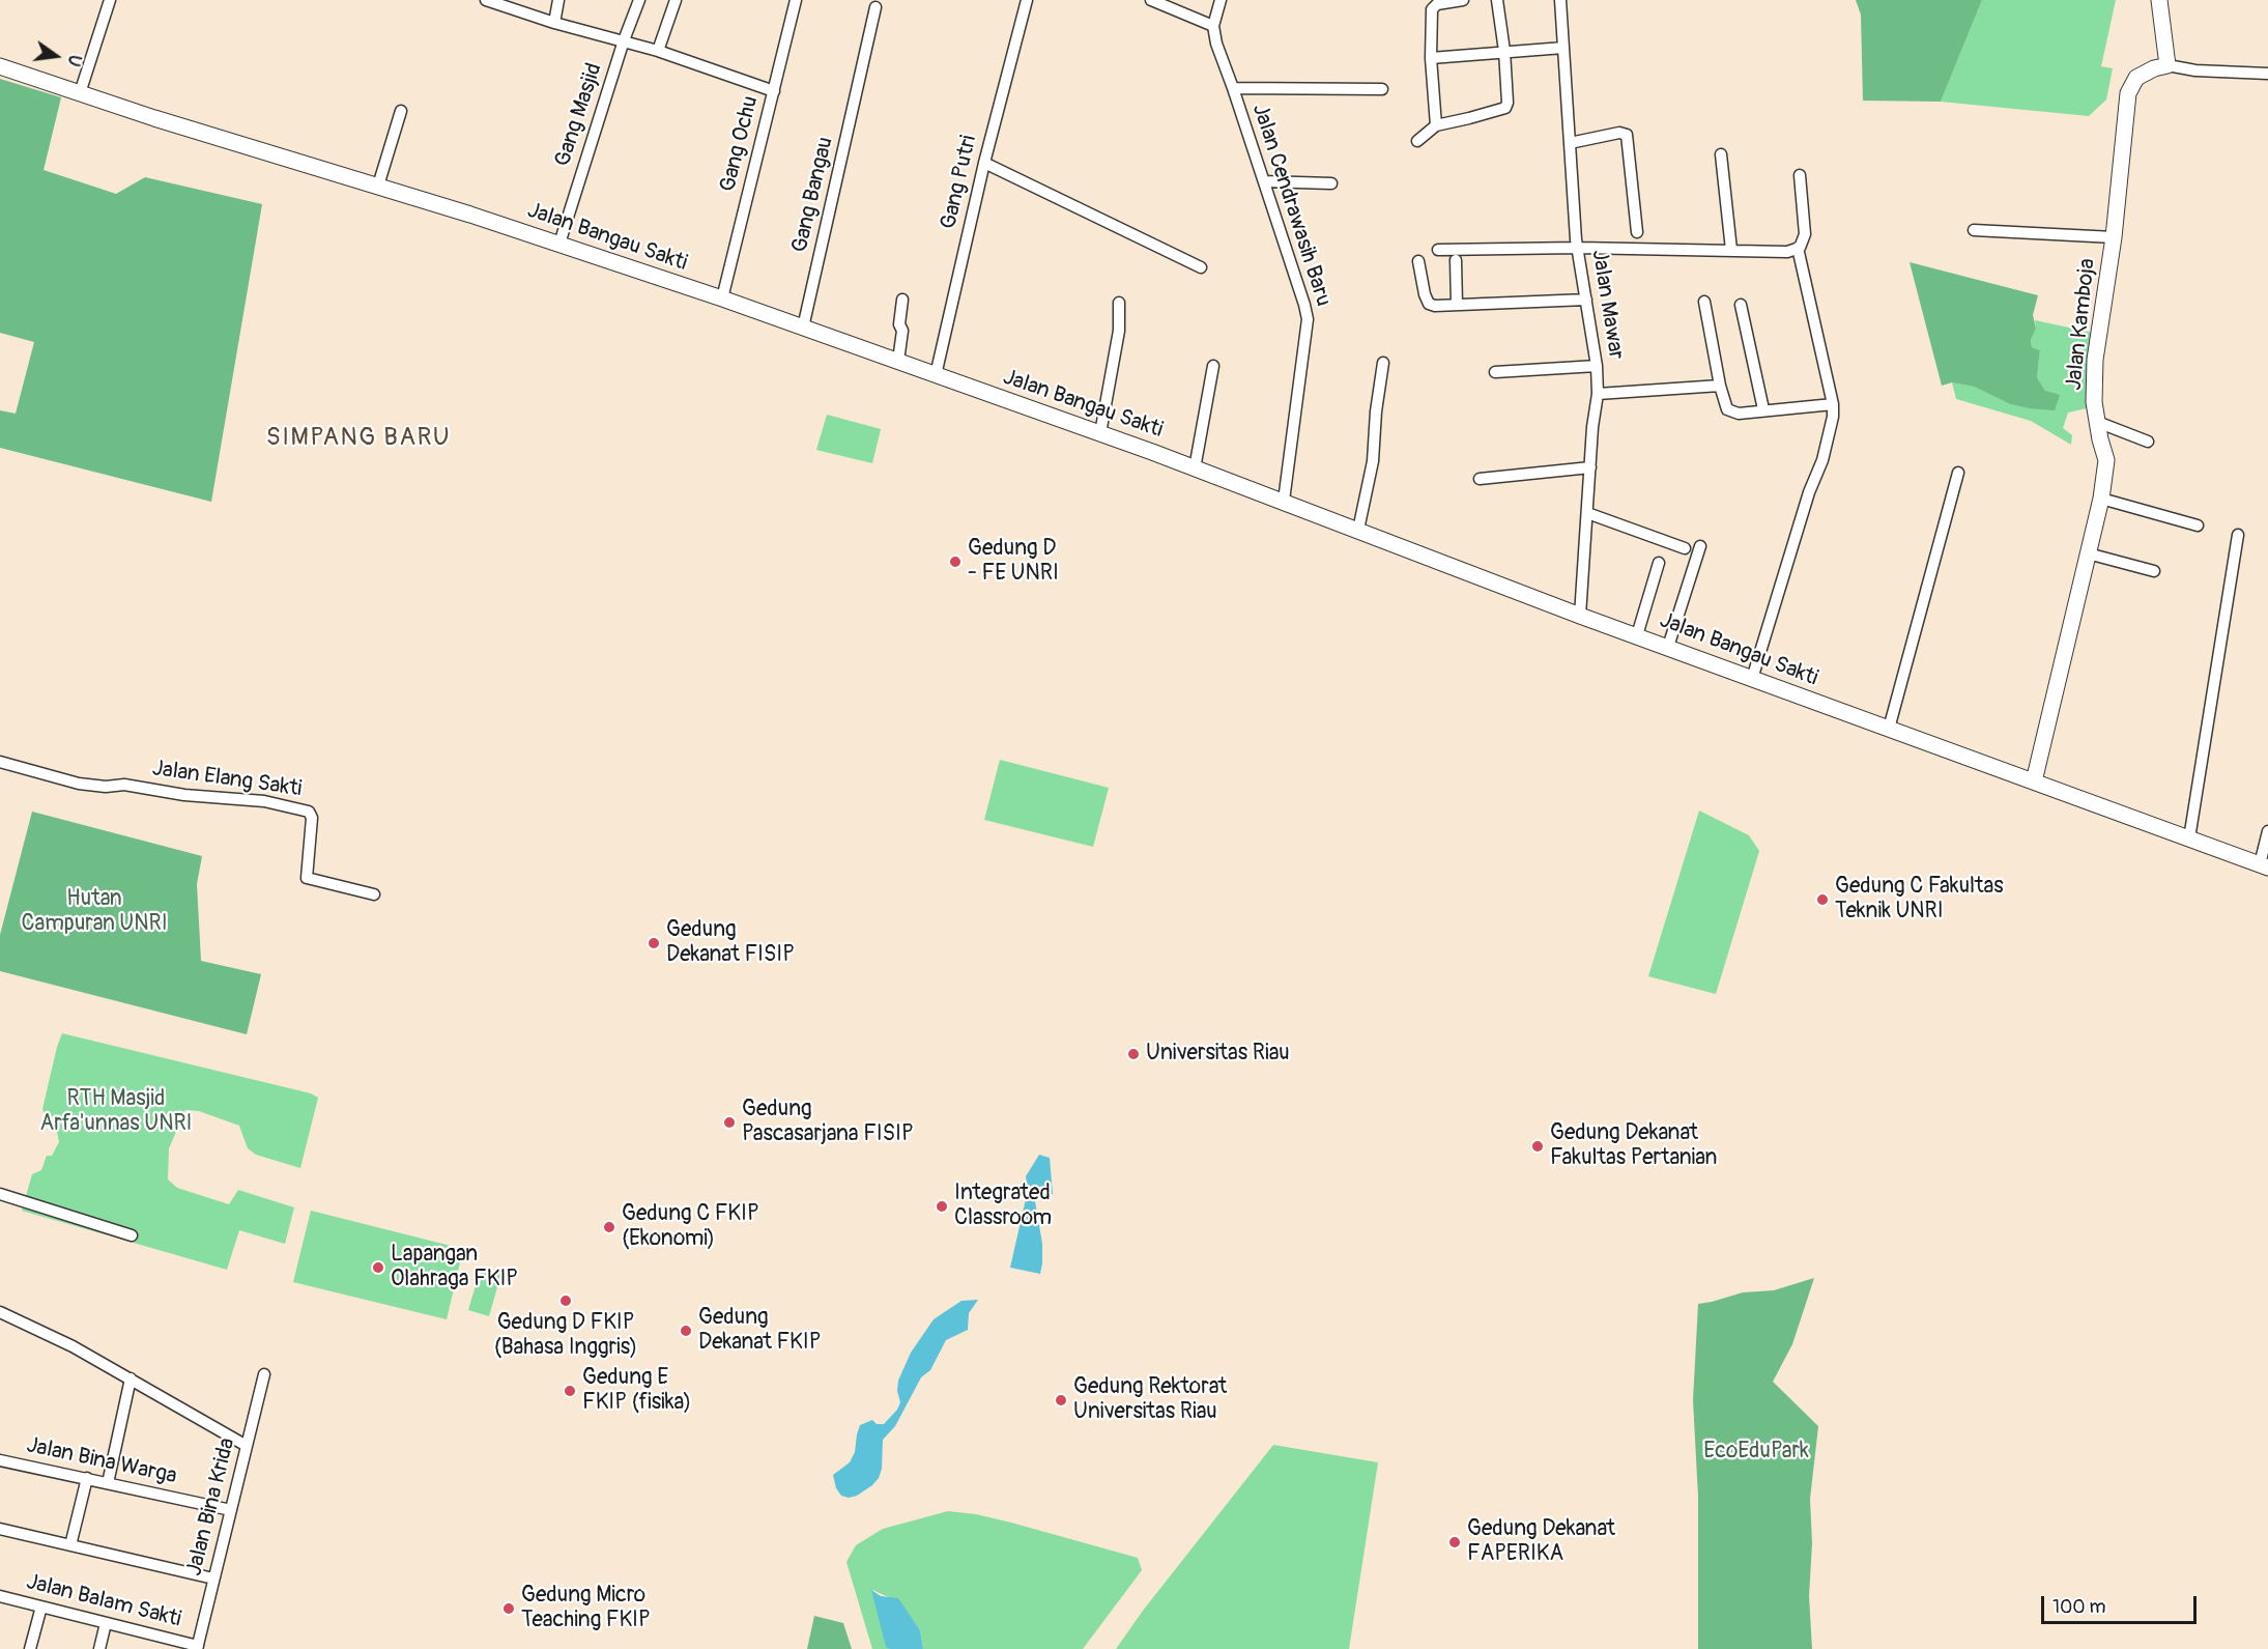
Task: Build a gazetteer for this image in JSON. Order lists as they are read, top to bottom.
{
  "streets": {
    "street": [
      "Gang Masjid",
      "Gang Ochu",
      "Gang Putri",
      "Gang Bangau",
      "Jalan Cendrawasih Baru",
      "Jalan Bangau Sakti",
      "Jalan Mawar",
      "Jalan Kamboja",
      "Jalan Elang Sakti",
      "Jalan Bina Warga",
      "Jalan Bina Krida",
      "Jalan Balam Sakti"
    ]
  },
  "crossings": [
    ["Gang Masjid", "Jalan Bangau Sakti"],
    ["Gang Ochu", "Jalan Bangau Sakti"],
    ["Gang Putri", "Jalan Bangau Sakti"],
    ["Gang Bangau", "Jalan Bangau Sakti"],
    ["Jalan Cendrawasih Baru", "Jalan Bangau Sakti"],
    ["Jalan Bangau Sakti", "Jalan Mawar"],
    ["Jalan Bangau Sakti", "Jalan Kamboja"],
    ["Jalan Bina Warga", "Jalan Bina Krida"],
    ["Jalan Bina Krida", "Jalan Balam Sakti"]
  ],
  "districts": ["SIMPANG BARU"],
  "parks": ["Hutan Campuran UNRI", "RTH Masjid Arfa'unnas UNRI", "EcoEduPark"],
  "places": [
    "Gedung D - FE UNRI",
    "Gedung C Fakultas Teknik UNRI",
    "Gedung Dekanat FISIP",
    "Universitas Riau",
    "Gedung Pascasarjana FISIP",
    "Gedung Dekanat Fakultas Pertanian",
    "Integrated Classroom",
    "Gedung C FKIP (Ekonomi)",
    "Lapangan Olahraga FKIP",
    "Gedung D FKIP (Bahasa Inggris)",
    "Gedung Dekanat FKIP",
    "Gedung E FKIP (fisika)",
    "Gedung Rektorat Universitas Riau",
    "Gedung Dekanat FAPERIKA",
    "Gedung Micro Teaching FKIP"
  ],
  "scale_bar": "100 m",
  "north": "right"
}
